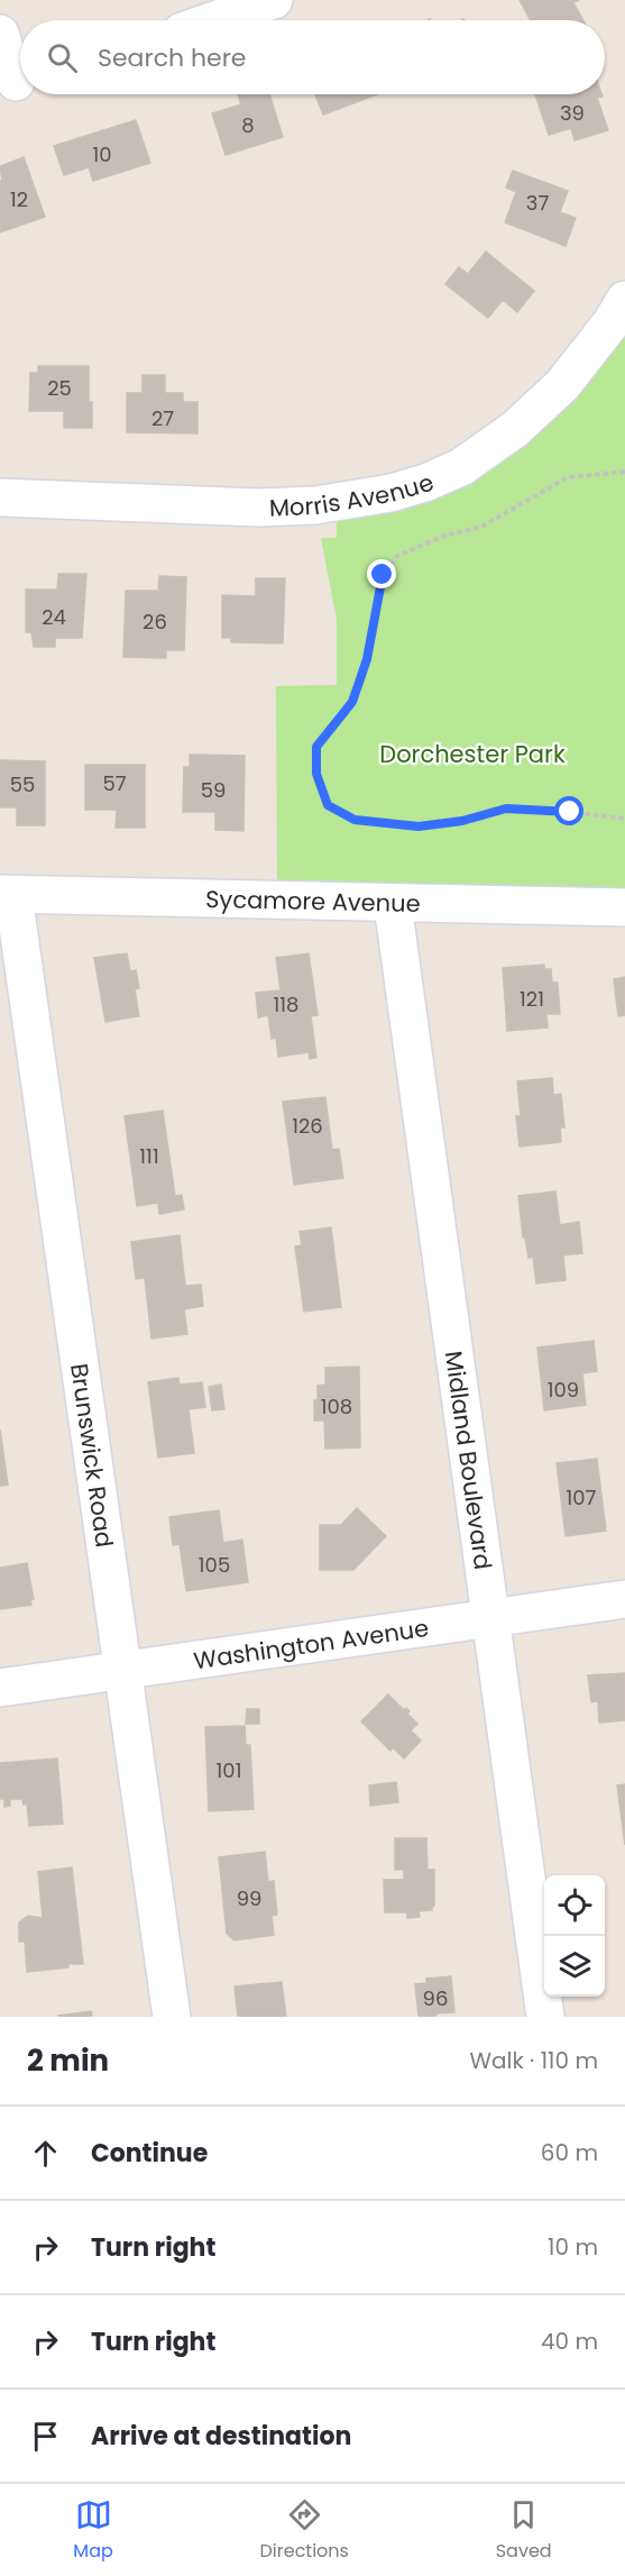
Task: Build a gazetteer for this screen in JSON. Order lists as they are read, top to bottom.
{
  "streets": {
    "street": [
      "Morris Avenue",
      "Sycamore Avenue",
      "Brunswick Road",
      "Midland Boulevard",
      "Washington Avenue"
    ]
  },
  "crossings": [
    ["Sycamore Avenue", "Brunswick Road"],
    ["Sycamore Avenue", "Midland Boulevard"],
    ["Brunswick Road", "Washington Avenue"],
    ["Midland Boulevard", "Washington Avenue"]
  ],
  "parks": ["Dorchester Park"],
  "house_numbers": [
    "39",
    "8",
    "10",
    "12",
    "37",
    "25",
    "27",
    "24",
    "26",
    "57",
    "55",
    "59",
    "121",
    "118",
    "126",
    "111",
    "109",
    "108",
    "107",
    "105",
    "101",
    "99",
    "96"
  ],
  "page": {
    "search": "Search here",
    "heading": ["2 min", "Walk · 110 m"],
    "list": [
      ["Continue", "60 m"],
      ["Turn right", "10 m"],
      ["Turn right", "40 m"],
      "Arrive at destination"
    ],
    "nav": ["Map", "Directions", "Saved"]
  }
}
